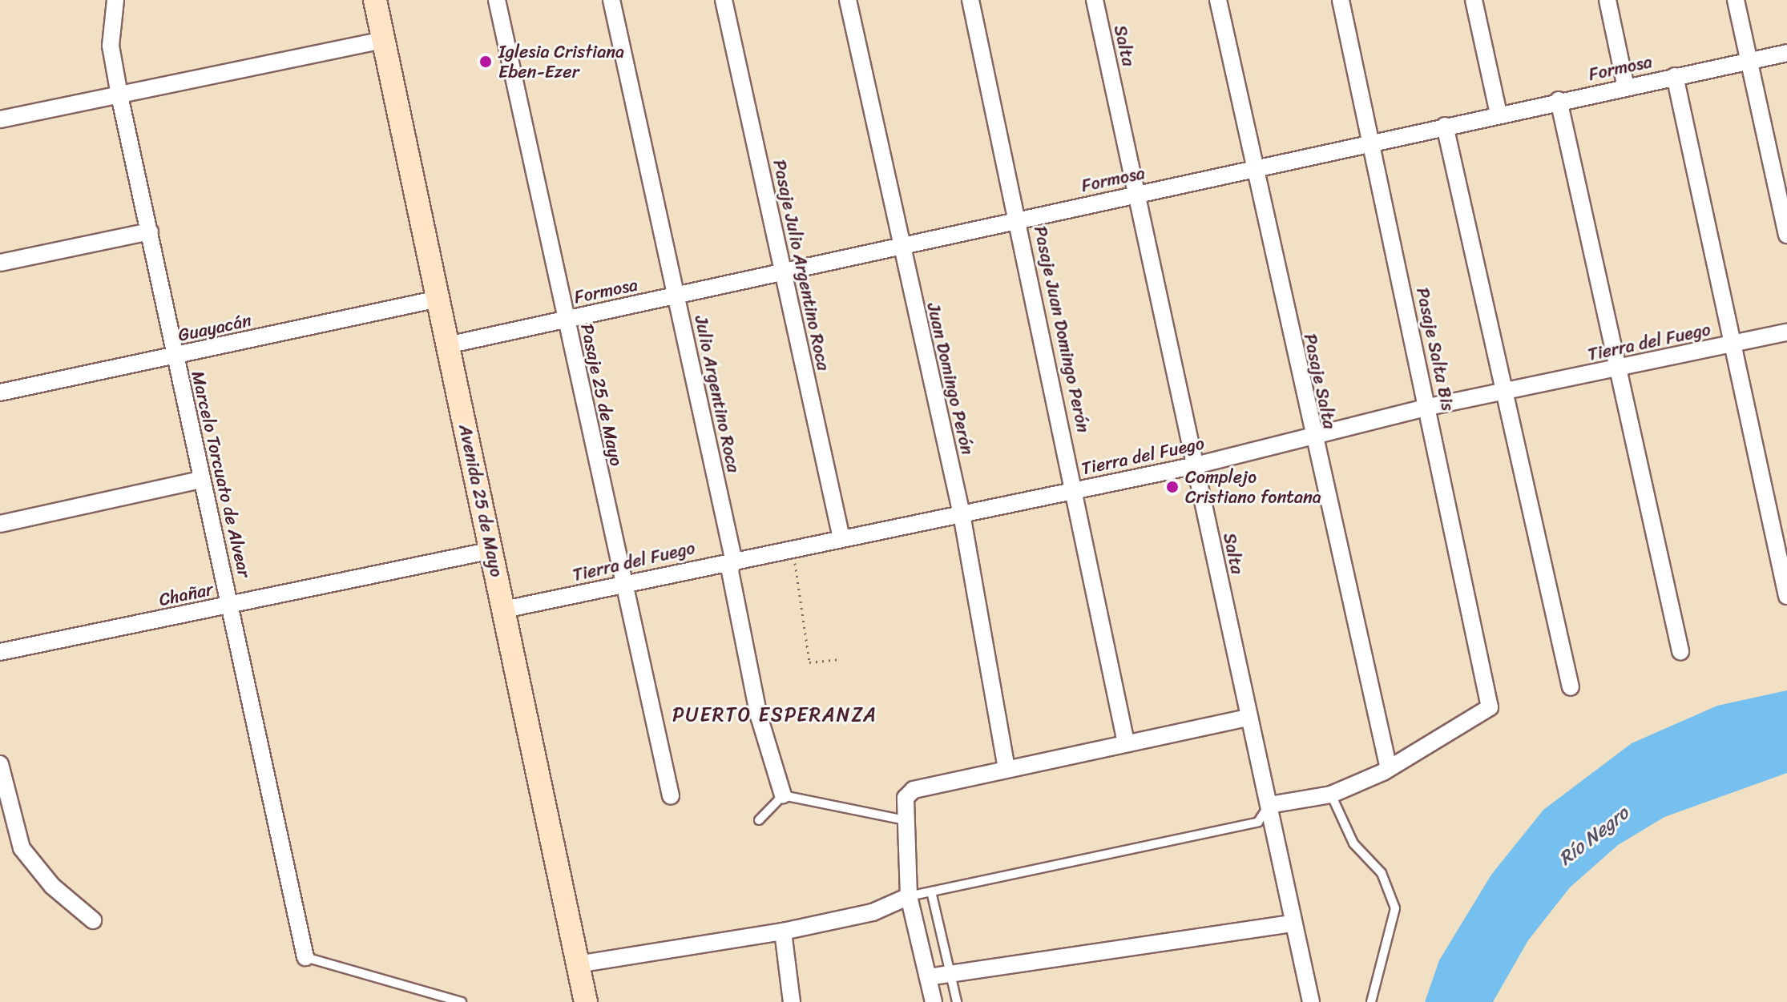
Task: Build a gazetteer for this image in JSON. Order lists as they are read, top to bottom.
{
  "streets": {
    "main road": ["Avenida 25 de Mayo"],
    "street": [
      "Salta",
      "Formosa",
      "Pasaje Julio Argentino Roca",
      "Guayacán",
      "Pasaje Juan Domingo Perón",
      "Tierra del Fuego",
      "Pasaje Salta Bis",
      "Juan Domingo Perón",
      "Pasaje Salta",
      "Julio Argentino Roca",
      "Pasaje 25 de Mayo",
      "Marcelo Torcuato de Alvear",
      "Chañar"
    ]
  },
  "crossings": [
    ["Salta", "Formosa"],
    ["Salta", "Tierra del Fuego"],
    ["Formosa", "Pasaje Julio Argentino Roca"],
    ["Formosa", "Pasaje Juan Domingo Perón"],
    ["Formosa", "Pasaje Salta Bis"],
    ["Formosa", "Juan Domingo Perón"],
    ["Formosa", "Pasaje Salta"],
    ["Formosa", "Julio Argentino Roca"],
    ["Formosa", "Pasaje 25 de Mayo"],
    ["Formosa", "Avenida 25 de Mayo"],
    ["Pasaje Julio Argentino Roca", "Tierra del Fuego"],
    ["Guayacán", "Marcelo Torcuato de Alvear"],
    ["Guayacán", "Avenida 25 de Mayo"],
    ["Pasaje Juan Domingo Perón", "Tierra del Fuego"],
    ["Tierra del Fuego", "Pasaje Salta Bis"],
    ["Tierra del Fuego", "Juan Domingo Perón"],
    ["Tierra del Fuego", "Pasaje Salta"],
    ["Tierra del Fuego", "Julio Argentino Roca"],
    ["Tierra del Fuego", "Pasaje 25 de Mayo"],
    ["Tierra del Fuego", "Avenida 25 de Mayo"],
    ["Pasaje Salta Bis", "Pasaje Salta"],
    ["Marcelo Torcuato de Alvear", "Chañar"],
    ["Avenida 25 de Mayo", "Chañar"]
  ],
  "districts": ["PUERTO ESPERANZA"],
  "water": ["Río Negro"],
  "places": ["Iglesia Cristiana Eben-Ezer", "Complejo Cristiano fontana"]
}
